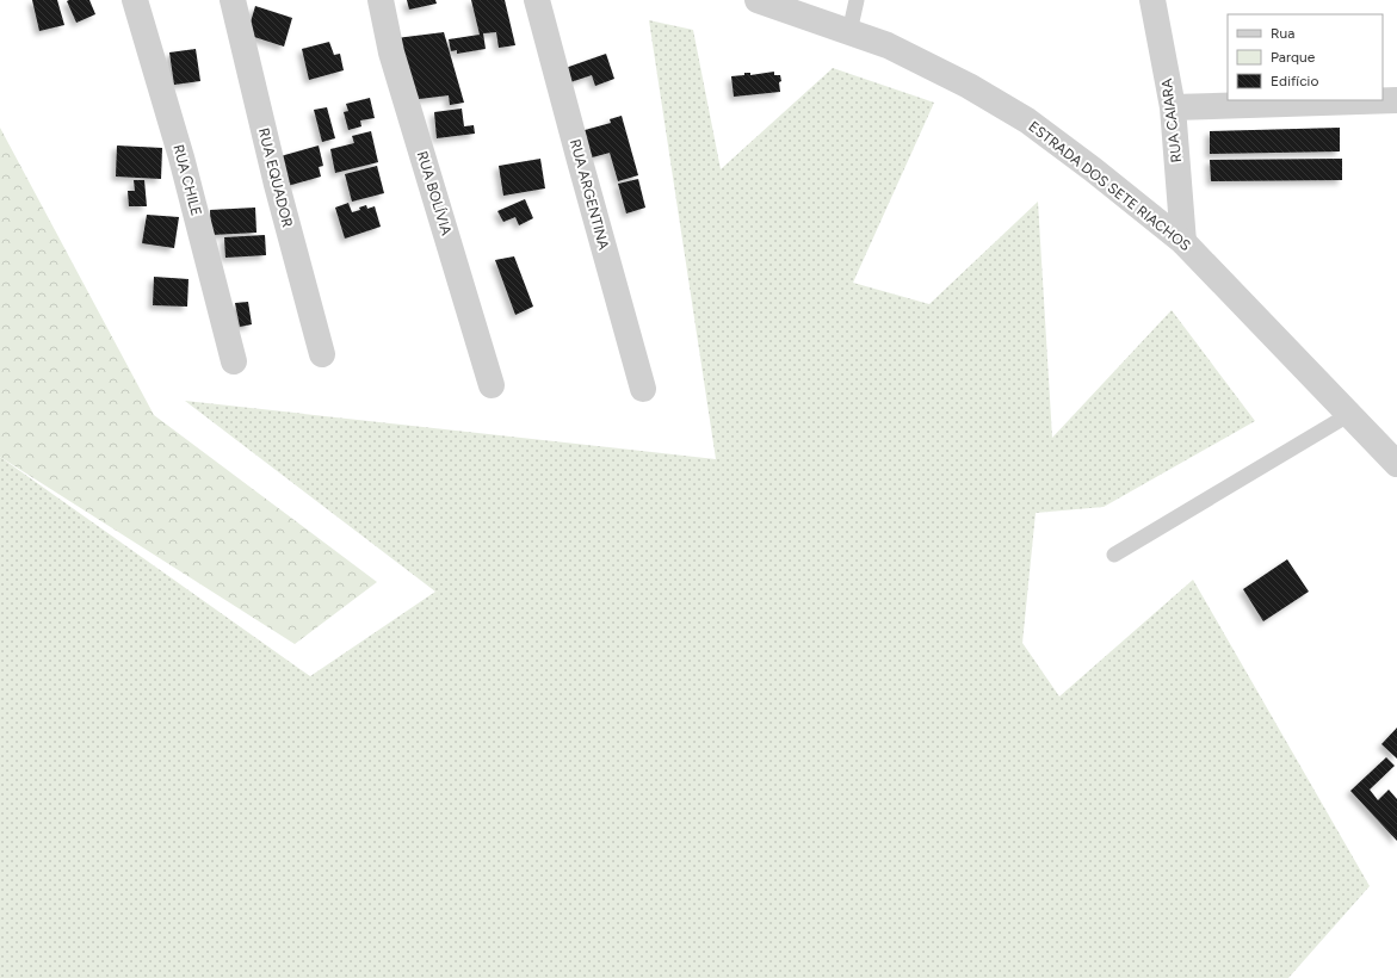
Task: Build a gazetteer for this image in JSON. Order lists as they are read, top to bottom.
{
  "streets": {
    "street": [
      "RUA CAIARA",
      "RUA EQUADOR",
      "RUA CHILE",
      "ESTRADA DOS SETE RIACHOS",
      "RUA BOLÍVIA",
      "RUA ARGENTINA"
    ]
  },
  "crossings": [
    ["RUA CAIARA", "ESTRADA DOS SETE RIACHOS"]
  ],
  "legend": ["Rua", "Parque", "Edifício"]
}
